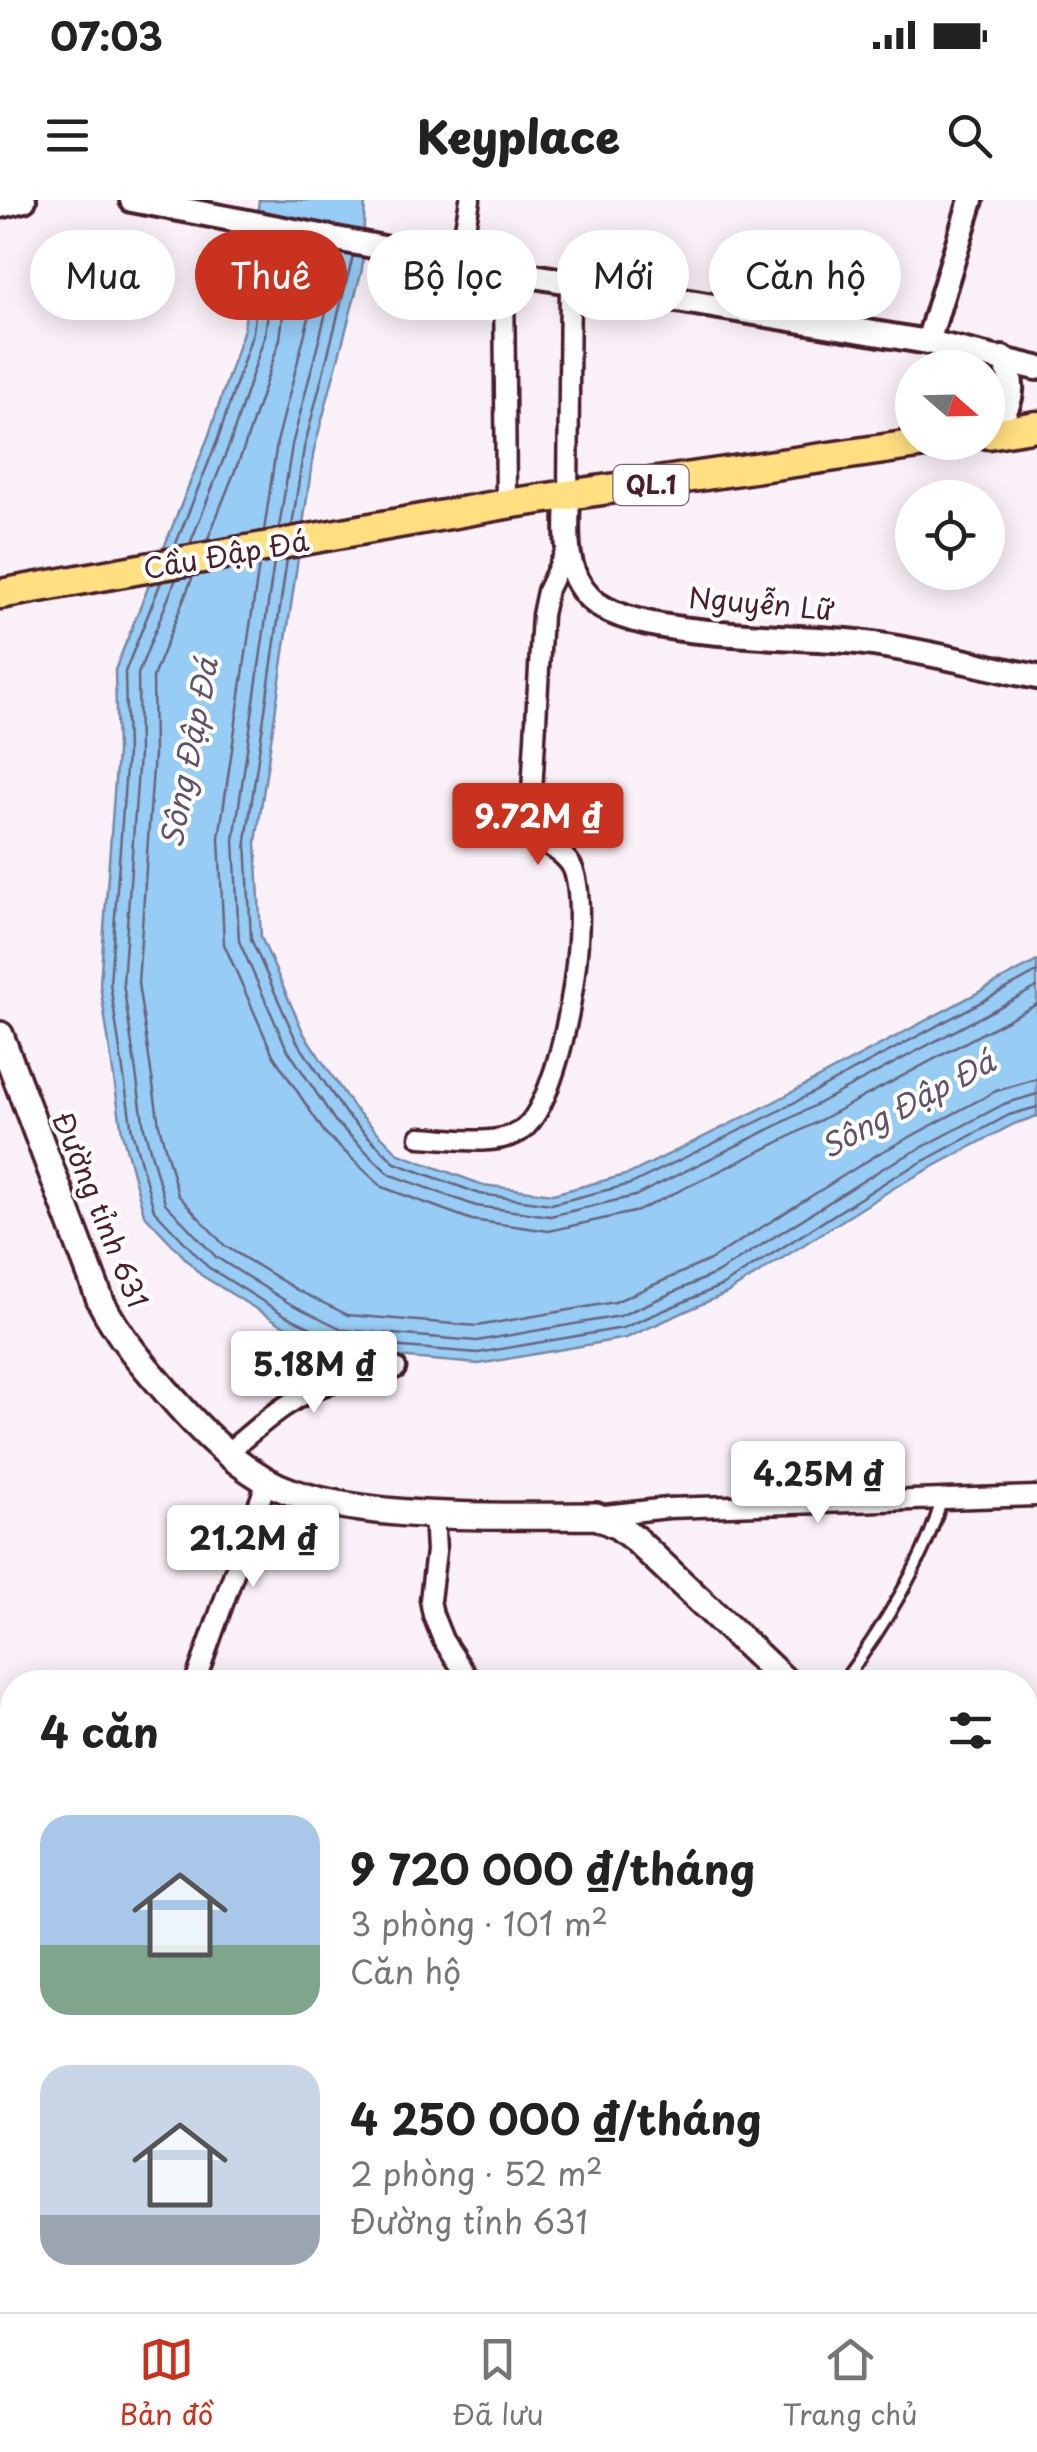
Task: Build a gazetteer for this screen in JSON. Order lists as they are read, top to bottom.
{
  "streets": {
    "main road": ["QL.1", "Cầu Đập Đá", "Đường tỉnh 631"],
    "street": ["Nguyễn Lữ"]
  },
  "crossings": [
    ["QL.1", "Cầu Đập Đá"],
    ["QL.1", "Nguyễn Lữ"]
  ],
  "water": ["Sông Đập Đá"],
  "north": "right",
  "page": {
    "status": "07:03",
    "header": "Keyplace",
    "chip": [
      "Mua",
      "Thuê",
      "Bộ lọc",
      "Mới",
      "Căn hộ"
    ],
    "price": [
      "9.72M ₫",
      "5.18M ₫",
      "4.25M ₫",
      "21.2M ₫"
    ],
    "heading": "4 căn",
    "list": [
      {
        "name": "9 720 000 ₫/tháng",
        "note": "3 phòng · 101 m² · Căn hộ"
      },
      {
        "name": "4 250 000 ₫/tháng",
        "note": "2 phòng · 52 m² · Đường tỉnh 631"
      }
    ],
    "tabs": ["Bản đồ", "Đã lưu", "Trang chủ"]
  }
}
